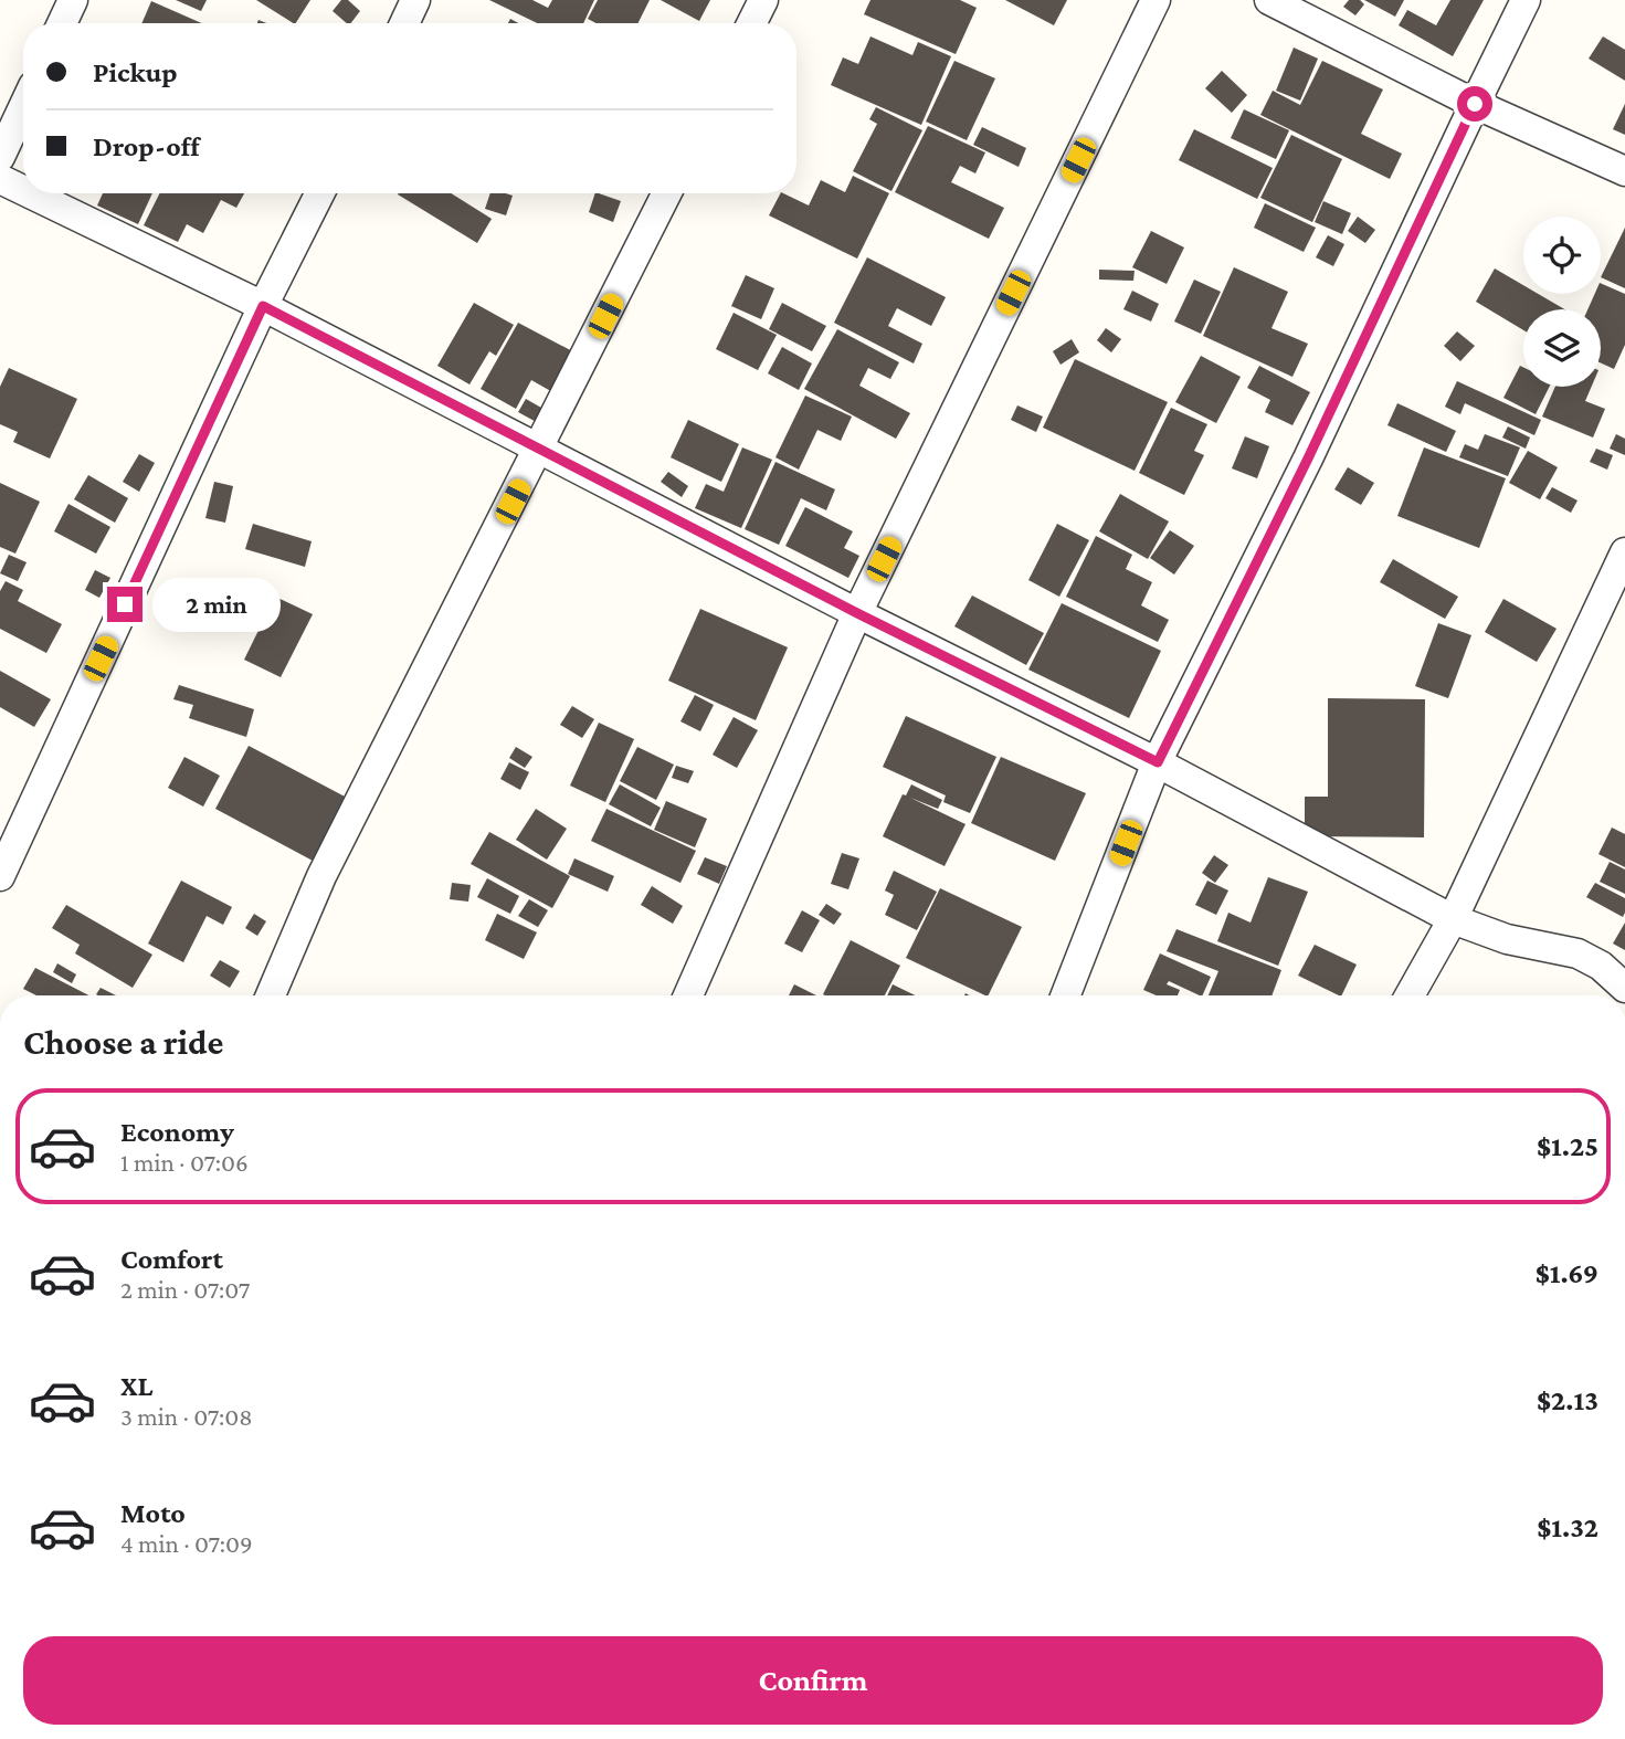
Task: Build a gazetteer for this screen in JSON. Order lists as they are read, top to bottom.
{
  "page": {
    "banner": ["Pickup", "Drop-off"],
    "bubble": "2 min",
    "heading": "Choose a ride",
    "list": [
      {
        "name": "Economy",
        "note": "1 min · 07:06",
        "value": "$1.25"
      },
      {
        "name": "Comfort",
        "note": "2 min · 07:07",
        "value": "$1.69"
      },
      {
        "name": "XL",
        "note": "3 min · 07:08",
        "value": "$2.13"
      },
      {
        "name": "Moto",
        "note": "4 min · 07:09",
        "value": "$1.32"
      }
    ],
    "buttons": "Confirm"
  }
}
